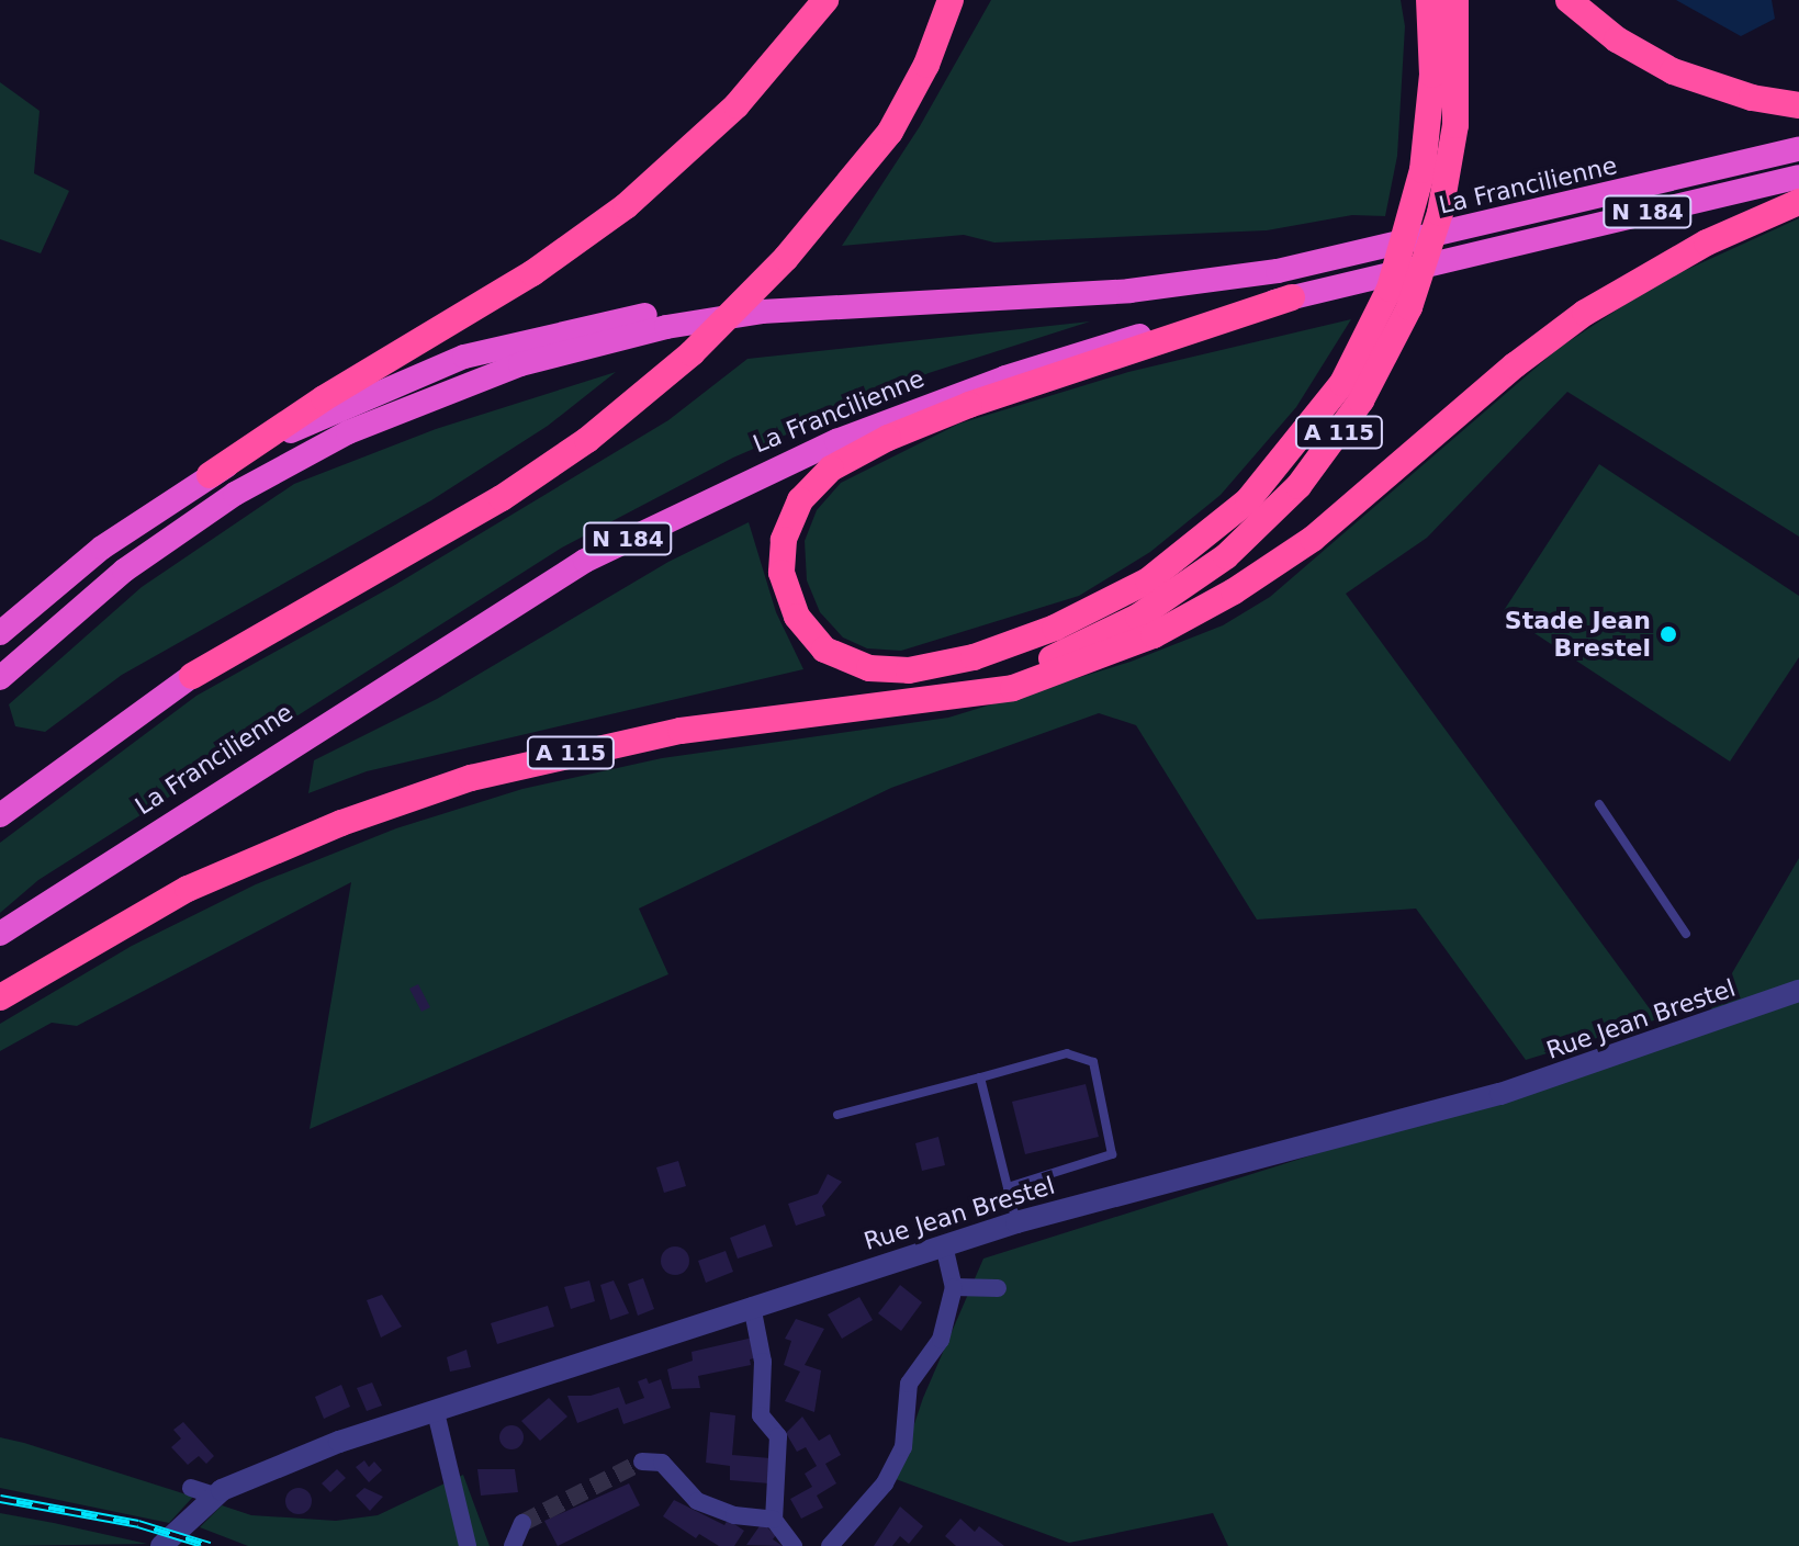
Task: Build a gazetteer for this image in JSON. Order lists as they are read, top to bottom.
{
  "streets": {
    "highway": ["La Francilienne", "N 184", "A 115"],
    "street": ["Rue Jean Brestel"]
  },
  "places": ["Stade Jean Brestel"]
}
